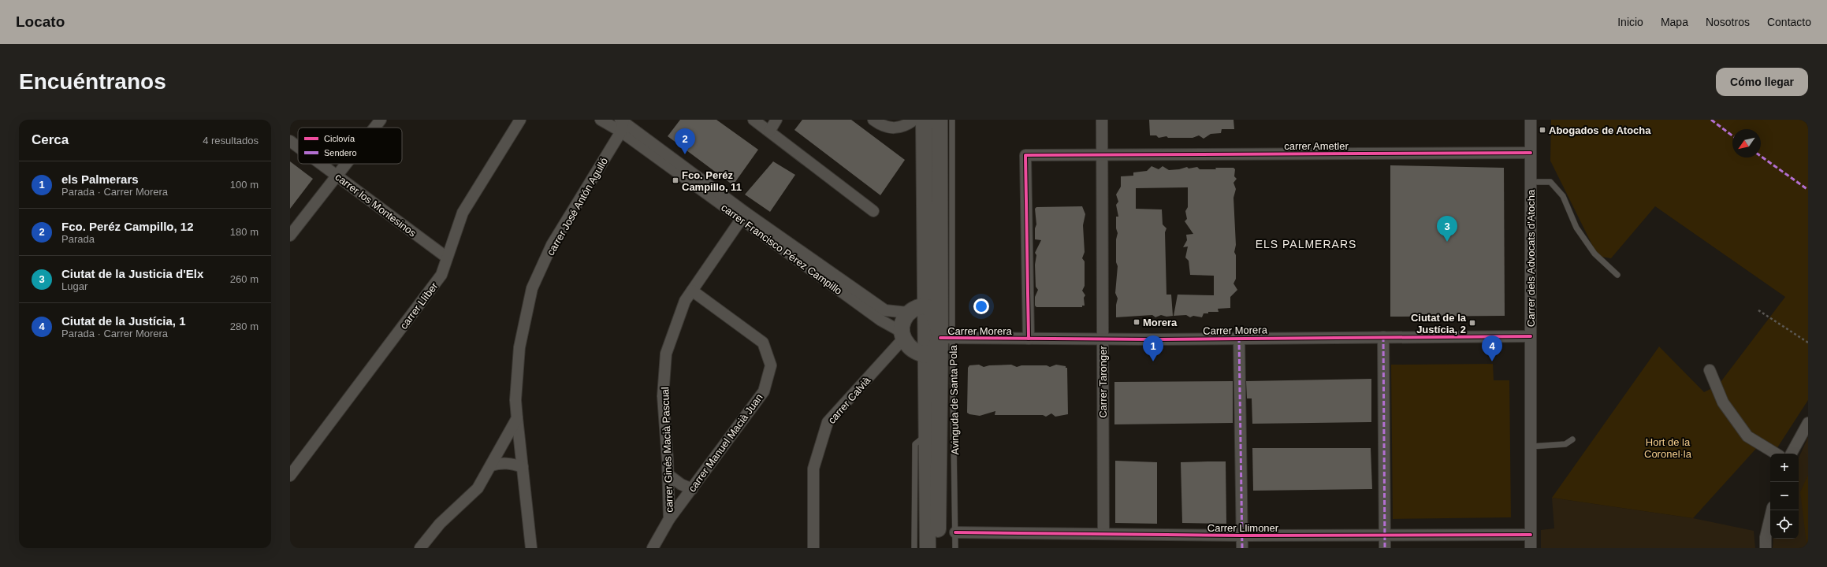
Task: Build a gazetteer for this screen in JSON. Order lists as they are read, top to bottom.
{
  "streets": {
    "main road": ["Avinguda de Santa Pola"],
    "street": [
      "carrer Ametler",
      "carrer los Montesinos",
      "carrer José Antón Agulló",
      "carrer Francisco Pérez Campillo",
      "Carrer dels Advocats d'Atocha",
      "carrer Llíber",
      "Carrer Morera",
      "Carrer Taronger",
      "carrer Calvià",
      "carrer Manuel Macià Juan",
      "carrer Ginés Macià Pascual",
      "Carrer Llimoner"
    ]
  },
  "crossings": [
    ["carrer Ametler", "Carrer dels Advocats d'Atocha"],
    ["carrer Ametler", "Carrer Taronger"],
    ["carrer los Montesinos", "carrer Llíber"],
    ["carrer José Antón Agulló", "carrer Francisco Pérez Campillo"],
    ["carrer Francisco Pérez Campillo", "carrer Calvià"],
    ["carrer Francisco Pérez Campillo", "carrer Ginés Macià Pascual"],
    ["Carrer dels Advocats d'Atocha", "Carrer Morera"],
    ["Carrer dels Advocats d'Atocha", "Carrer Llimoner"],
    ["Carrer Morera", "Carrer Taronger"],
    ["Carrer Morera", "Avinguda de Santa Pola"],
    ["Carrer Taronger", "Carrer Llimoner"],
    ["Avinguda de Santa Pola", "Carrer Llimoner"],
    ["carrer Manuel Macià Juan", "carrer Ginés Macià Pascual"]
  ],
  "districts": ["ELS PALMERARS"],
  "parks": ["Hort de la Coronel·la"],
  "places": {
    "transit": [
      "Abogados de Atocha",
      "Fco. Peréz Campillo, 11",
      "Morera",
      "Ciutat de la Justícia, 2"
    ]
  },
  "legend": ["Ciclovía", "Sendero"],
  "north": "bottom left",
  "page": {
    "header": "Locato",
    "nav": [
      "Inicio",
      "Mapa",
      "Nosotros",
      "Contacto"
    ],
    "buttons": "Cómo llegar",
    "title": "Encuéntranos",
    "heading": ["Cerca", "4 resultados"],
    "pins": [
      "2",
      "3",
      "1",
      "4"
    ],
    "list": [
      {
        "mark": "1",
        "name": "els Palmerars",
        "note": "Parada · Carrer Morera",
        "value": "100 m"
      },
      {
        "mark": "2",
        "name": "Fco. Peréz Campillo, 12",
        "note": "Parada",
        "value": "180 m"
      },
      {
        "mark": "3",
        "name": "Ciutat de la Justicia d'Elx",
        "note": "Lugar",
        "value": "260 m"
      },
      {
        "mark": "4",
        "name": "Ciutat de la Justícia, 1",
        "note": "Parada · Carrer Morera",
        "value": "280 m"
      }
    ],
    "map_buttons": ["+", "−"]
  }
}
